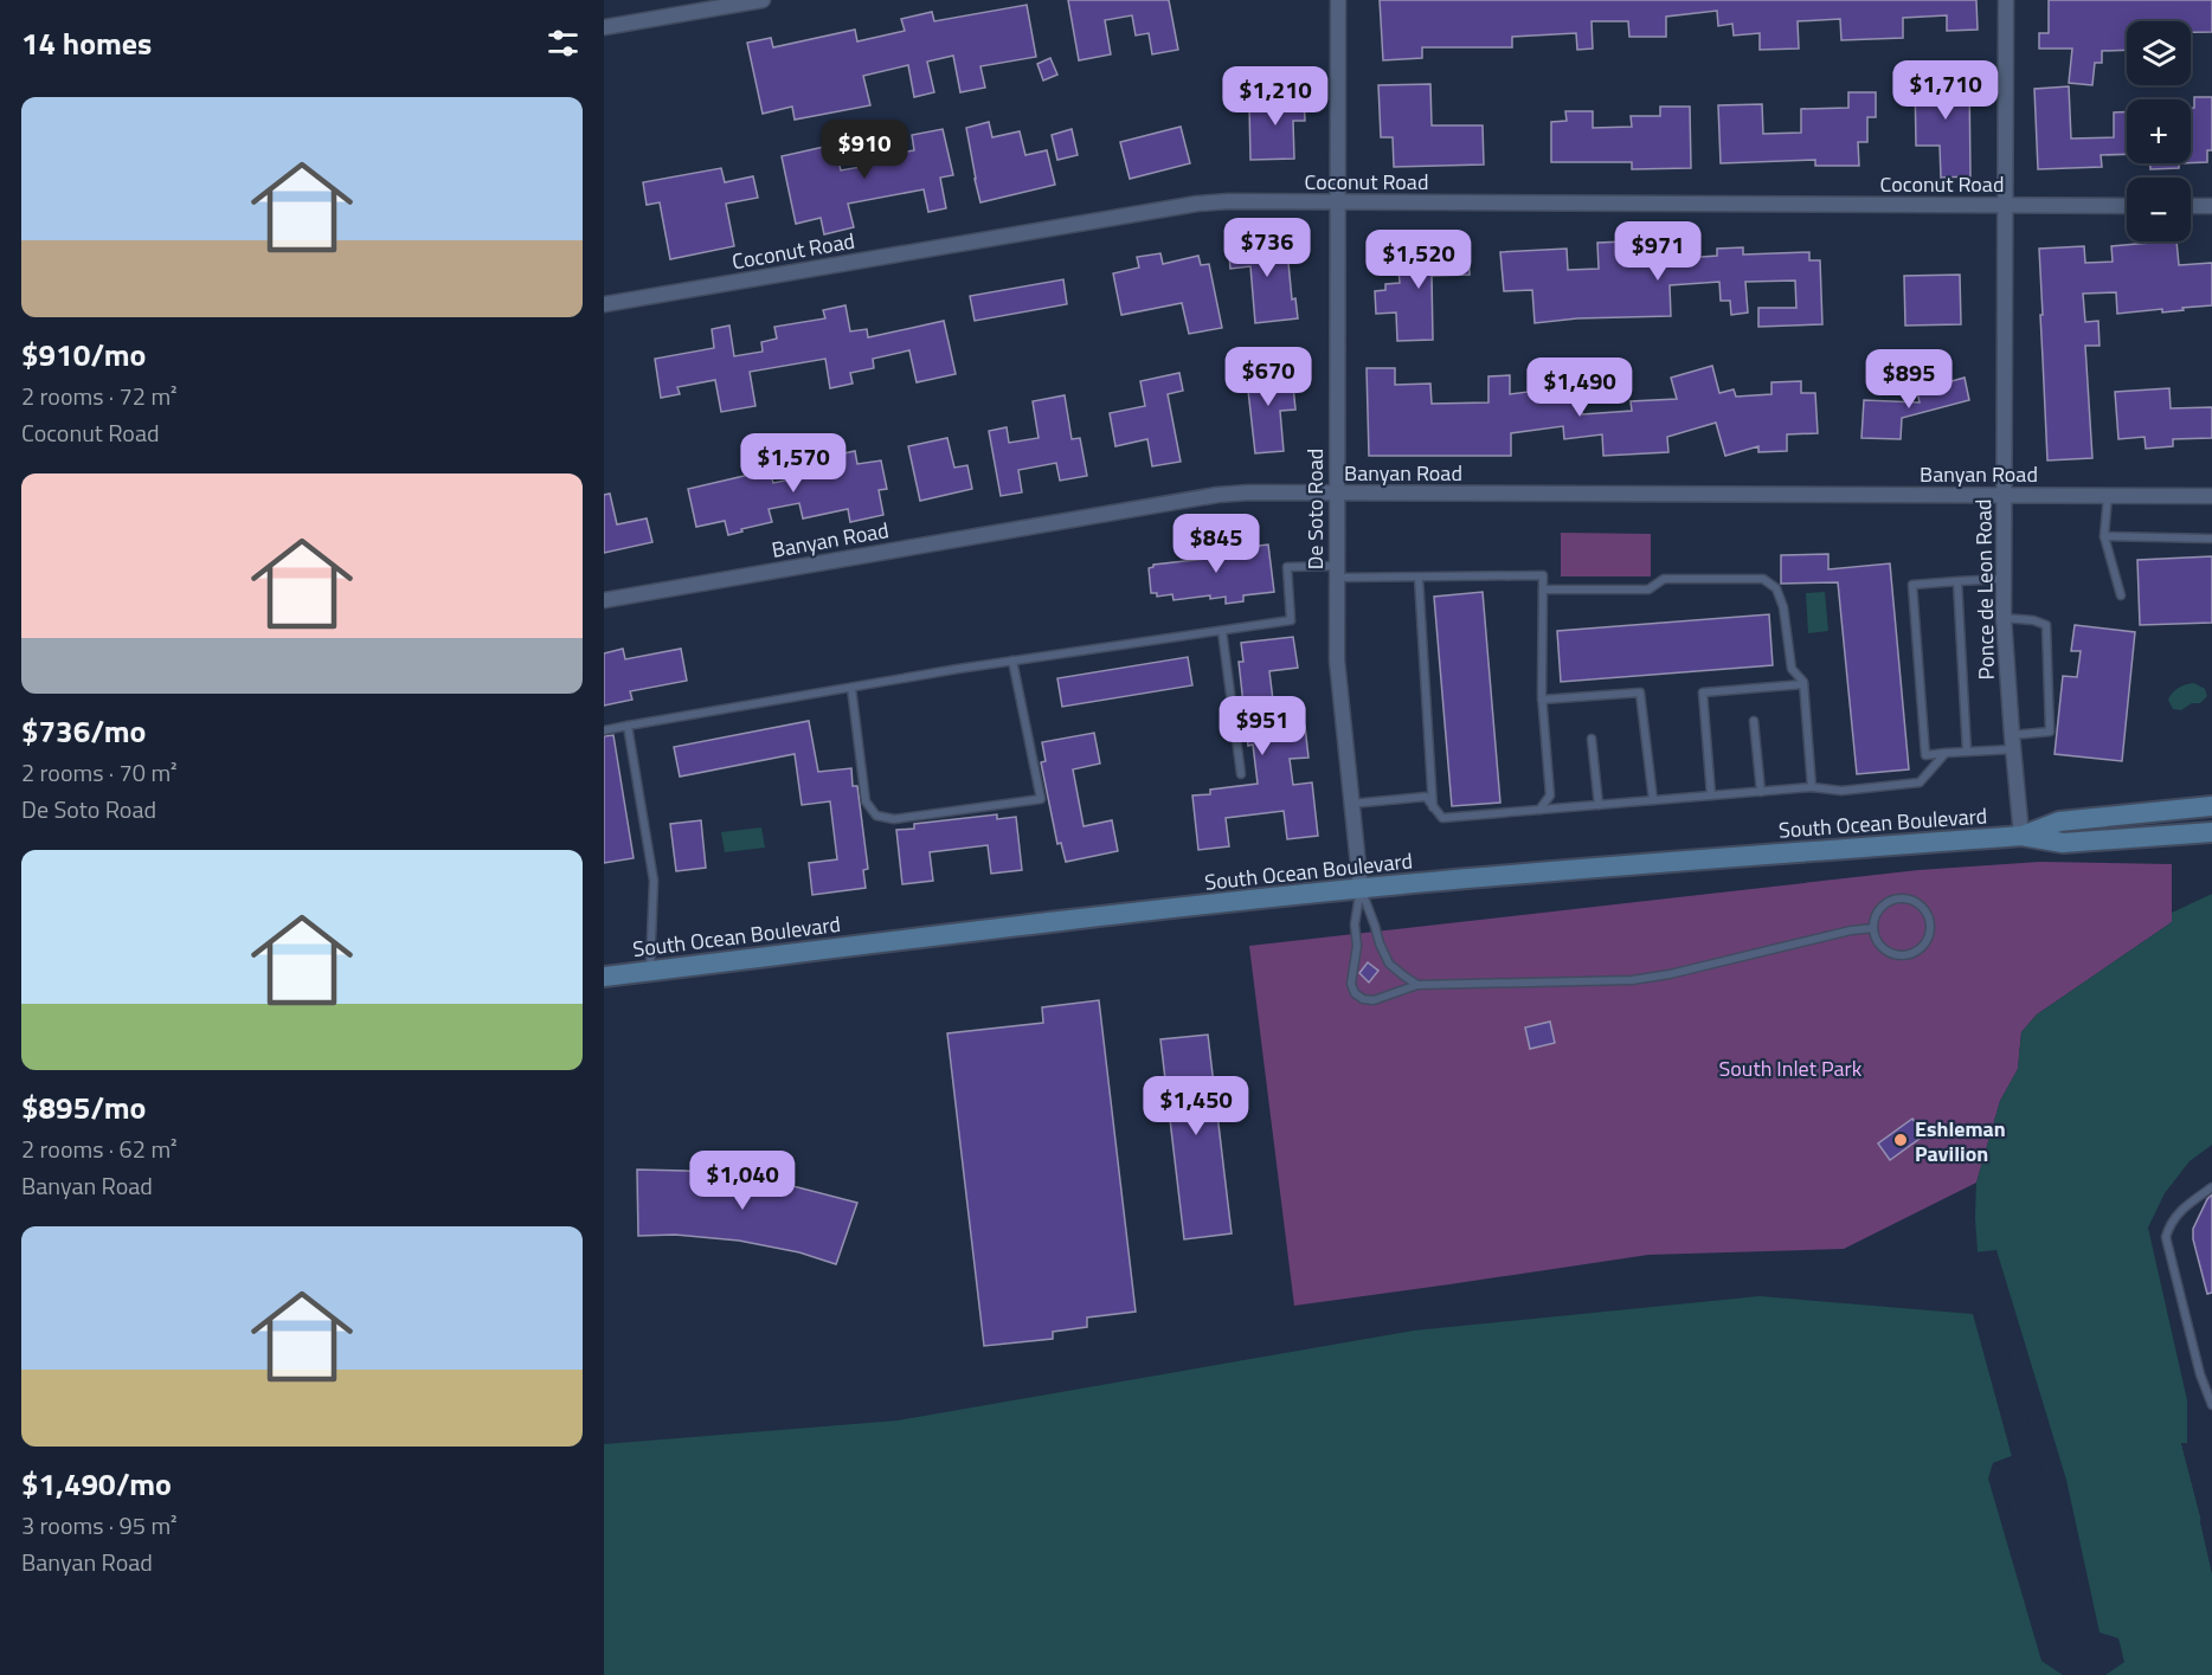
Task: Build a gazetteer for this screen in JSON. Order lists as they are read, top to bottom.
{
  "streets": {
    "main road": ["South Ocean Boulevard"],
    "street": [
      "Coconut Road",
      "Banyan Road",
      "De Soto Road",
      "Ponce de Leon Road"
    ]
  },
  "crossings": [
    ["Coconut Road", "De Soto Road"],
    ["Coconut Road", "Ponce de Leon Road"],
    ["Banyan Road", "De Soto Road"],
    ["Banyan Road", "Ponce de Leon Road"],
    ["De Soto Road", "South Ocean Boulevard"],
    ["Ponce de Leon Road", "South Ocean Boulevard"]
  ],
  "parks": ["South Inlet Park"],
  "places": ["Eshleman Pavilion"],
  "page": {
    "heading": "14 homes",
    "map_buttons": ["+", "−"],
    "price": [
      "$1,710",
      "$1,210",
      "$910",
      "$736",
      "$971",
      "$1,520",
      "$670",
      "$895",
      "$1,490",
      "$1,570",
      "$845",
      "$951",
      "$1,450",
      "$1,040"
    ],
    "list": [
      {
        "name": "$910/mo",
        "note": "2 rooms · 72 m² · Coconut Road"
      },
      {
        "name": "$736/mo",
        "note": "2 rooms · 70 m² · De Soto Road"
      },
      {
        "name": "$895/mo",
        "note": "2 rooms · 62 m² · Banyan Road"
      },
      {
        "name": "$1,490/mo",
        "note": "3 rooms · 95 m² · Banyan Road"
      }
    ]
  }
}
